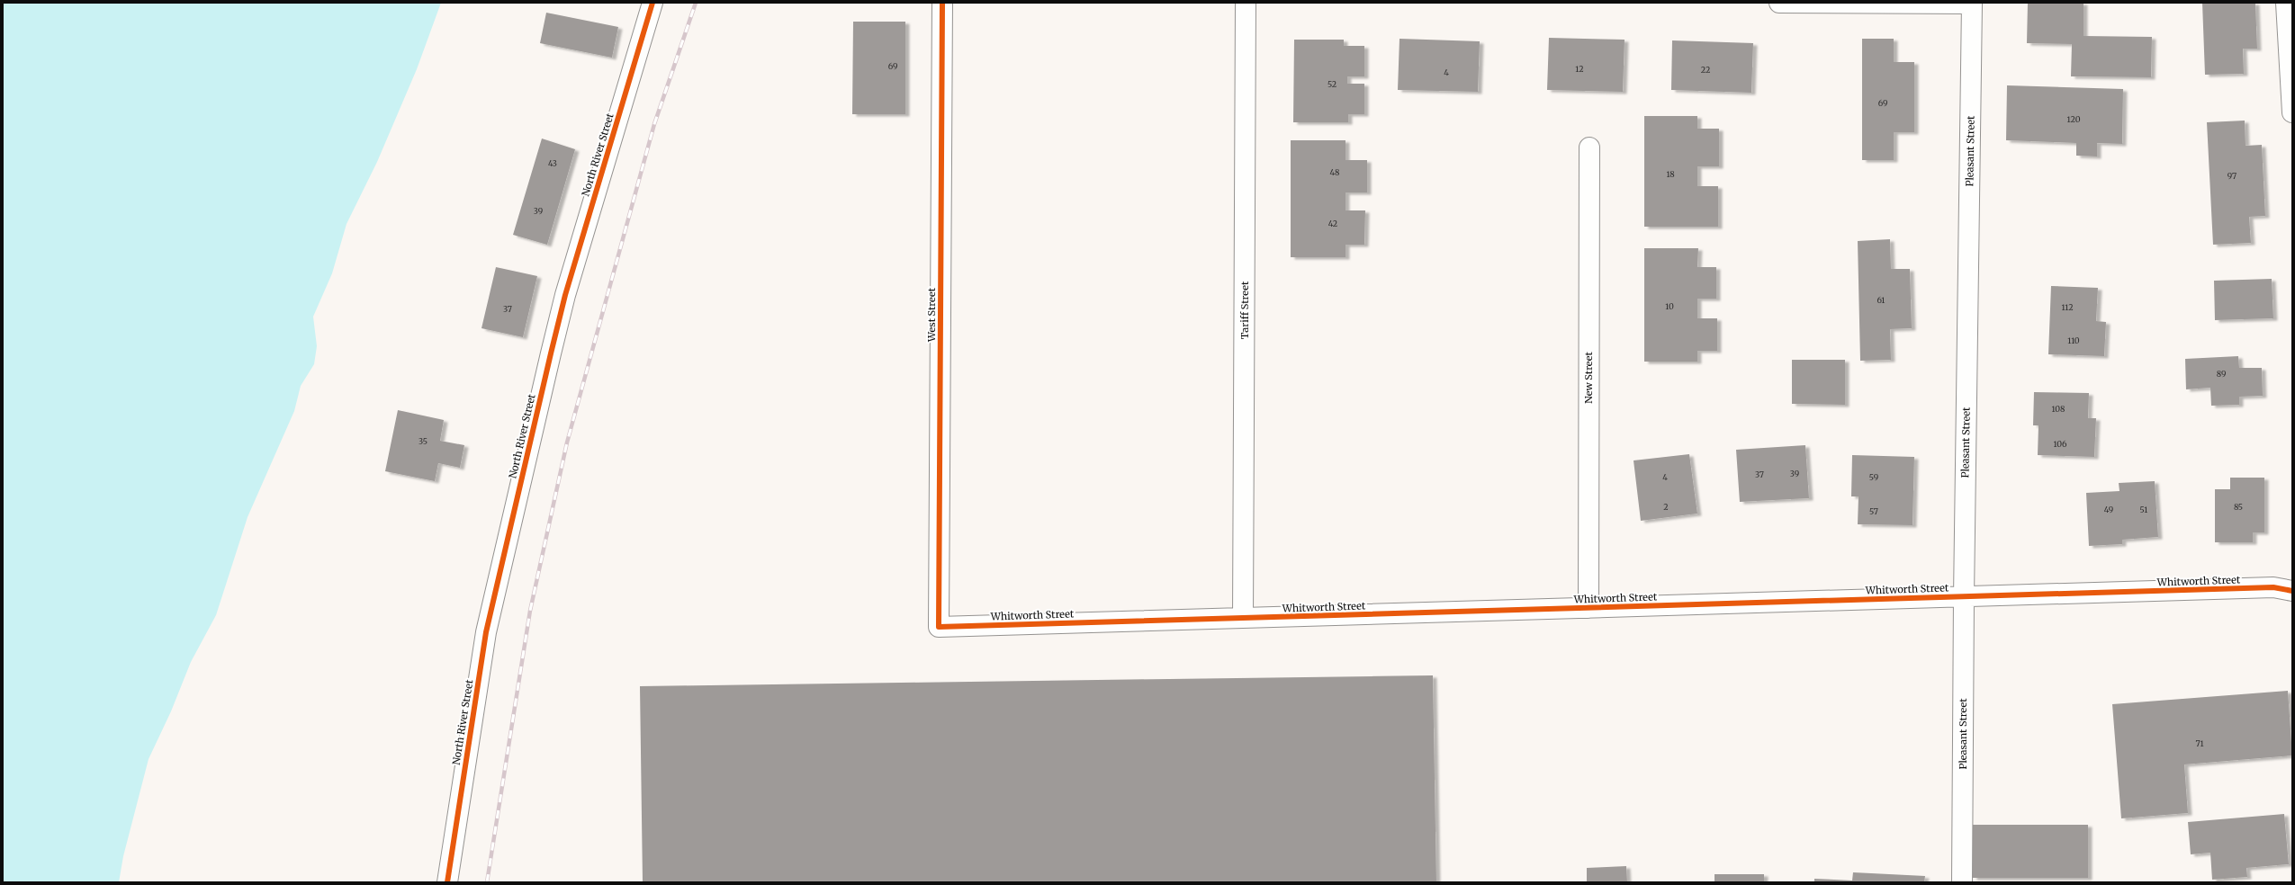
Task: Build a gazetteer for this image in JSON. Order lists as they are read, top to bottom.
{
  "streets": {
    "street": [
      "Pleasant Street",
      "North River Street",
      "Tariff Street",
      "West Street",
      "New Street",
      "Whitworth Street"
    ]
  },
  "crossings": [
    ["Pleasant Street", "Whitworth Street"],
    ["Tariff Street", "Whitworth Street"],
    ["West Street", "Whitworth Street"],
    ["New Street", "Whitworth Street"]
  ],
  "house_numbers": [
    "69",
    "12",
    "22",
    "4",
    "52",
    "69",
    "120",
    "43",
    "48",
    "18",
    "97",
    "39",
    "42",
    "61",
    "10",
    "112",
    "37",
    "110",
    "89",
    "108",
    "35",
    "106",
    "39",
    "37",
    "4",
    "59",
    "2",
    "85",
    "49",
    "51",
    "57",
    "71"
  ]
}
